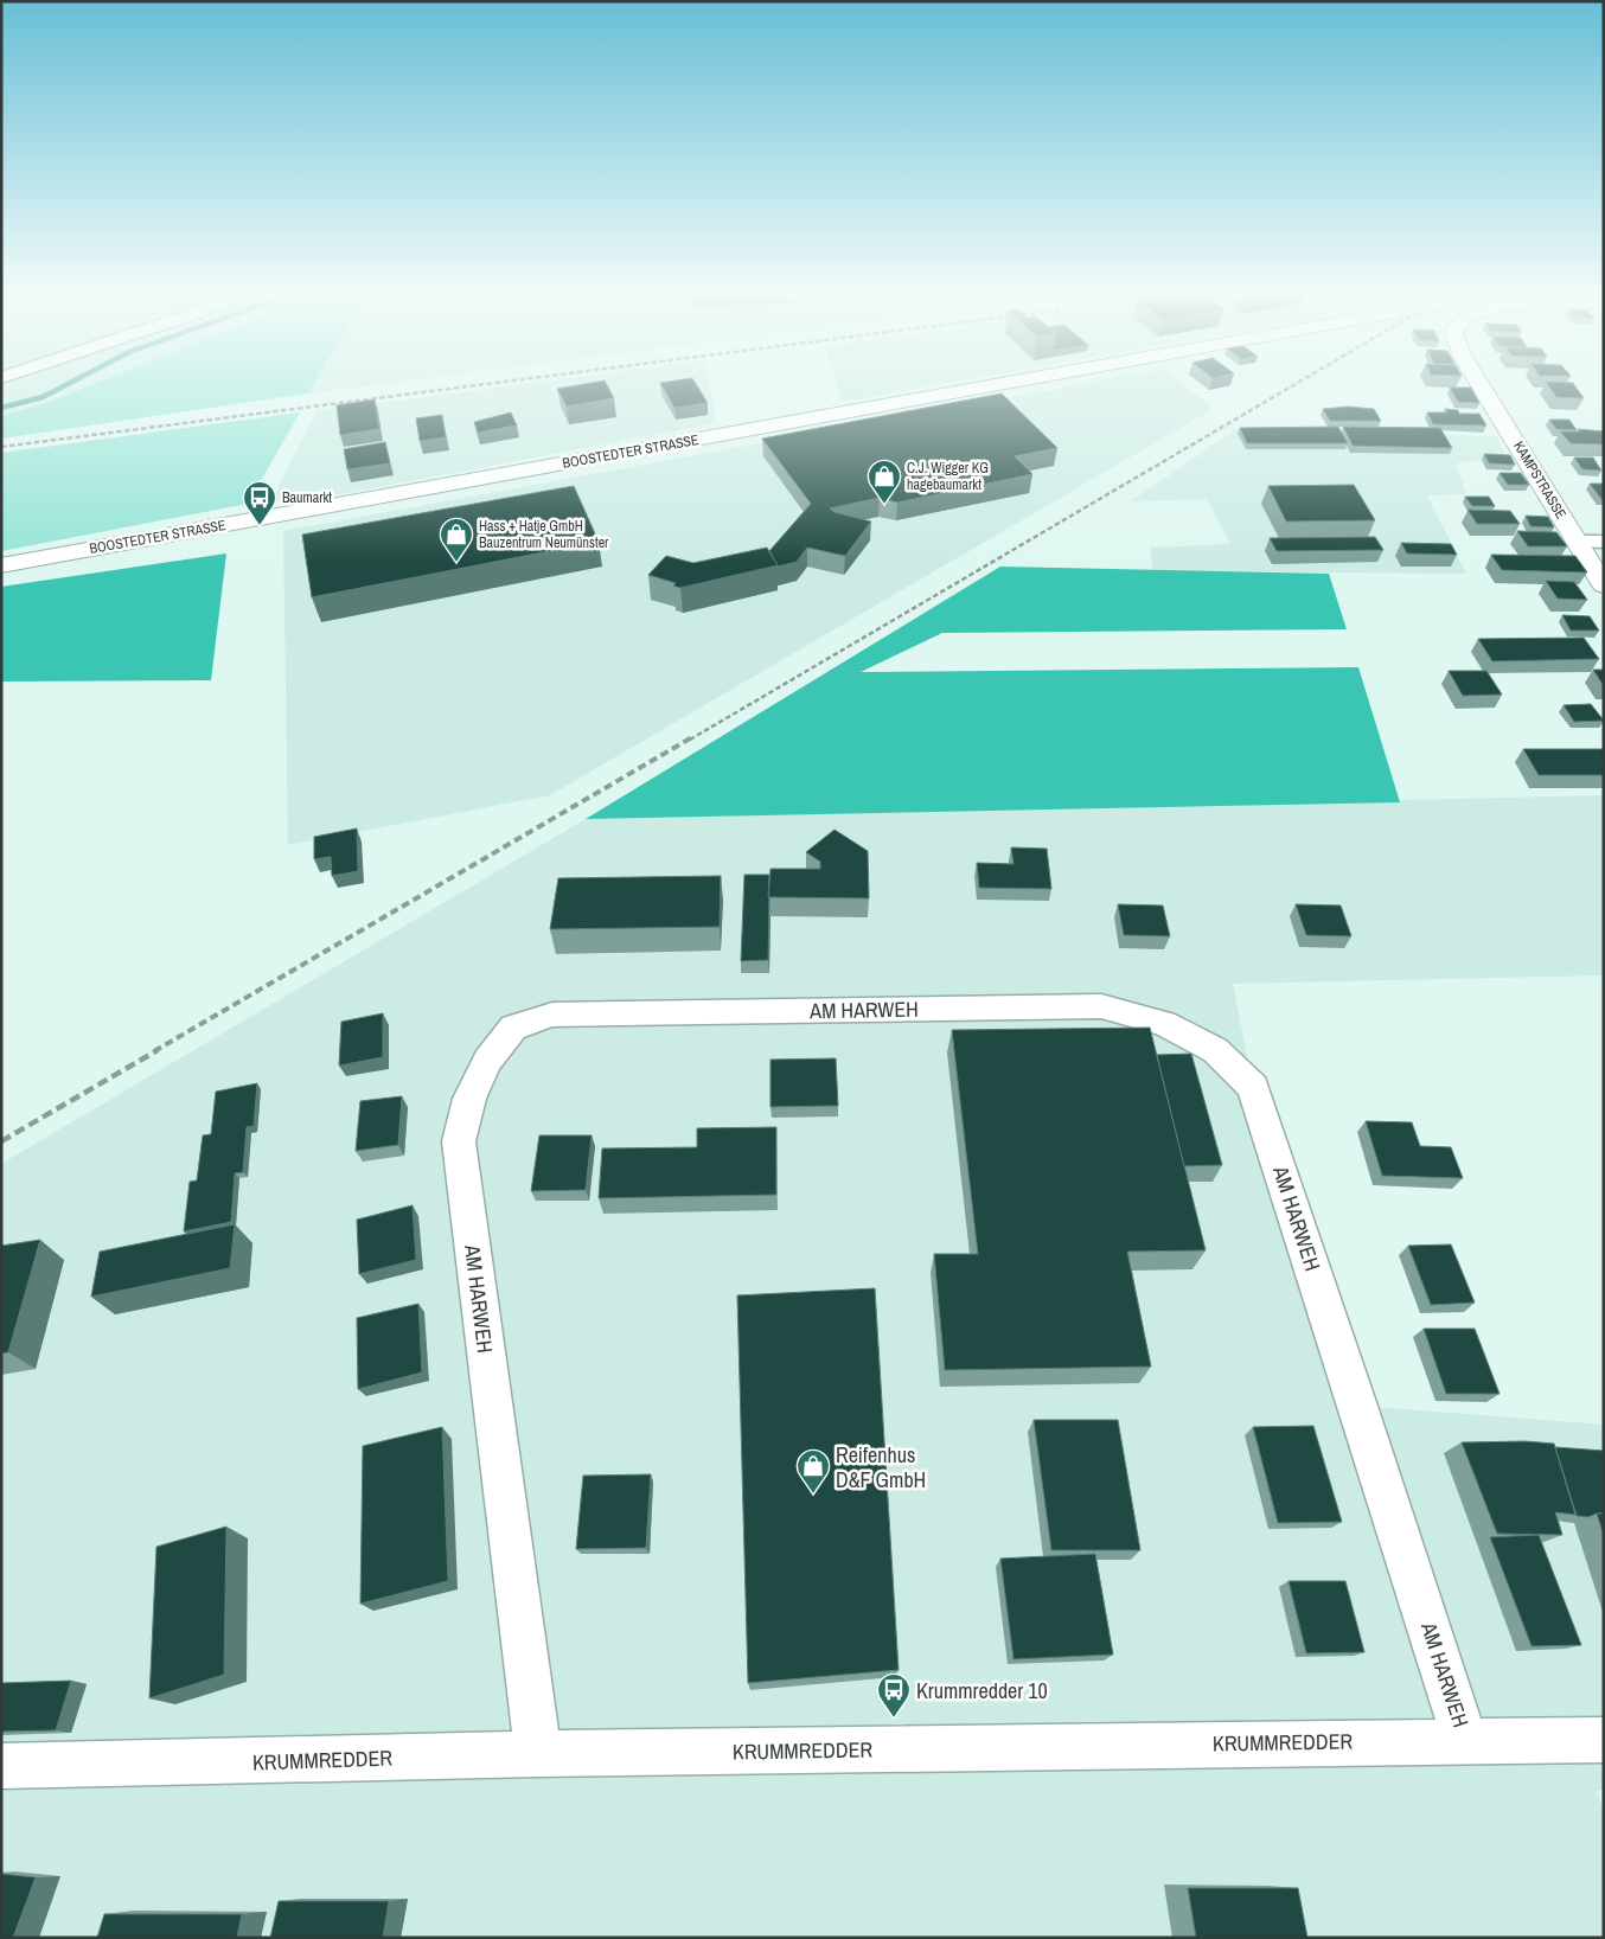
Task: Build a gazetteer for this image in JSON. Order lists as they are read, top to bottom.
{
  "streets": {
    "street": [
      "BOOSTEDTER STRASSE",
      "KAMPSTRASSE",
      "AM HARWEH",
      "KRUMMREDDER"
    ]
  },
  "crossings": [
    ["AM HARWEH", "KRUMMREDDER"]
  ],
  "places": {
    "shop": ["C.J. Wigger KG hagebaumarkt", "Hass + Hatje GmbH Bauzentrum Neumünster", "Reifenhus D&F GmbH"],
    "bus stop": ["Baumarkt", "Krummredder 10"]
  }
}
